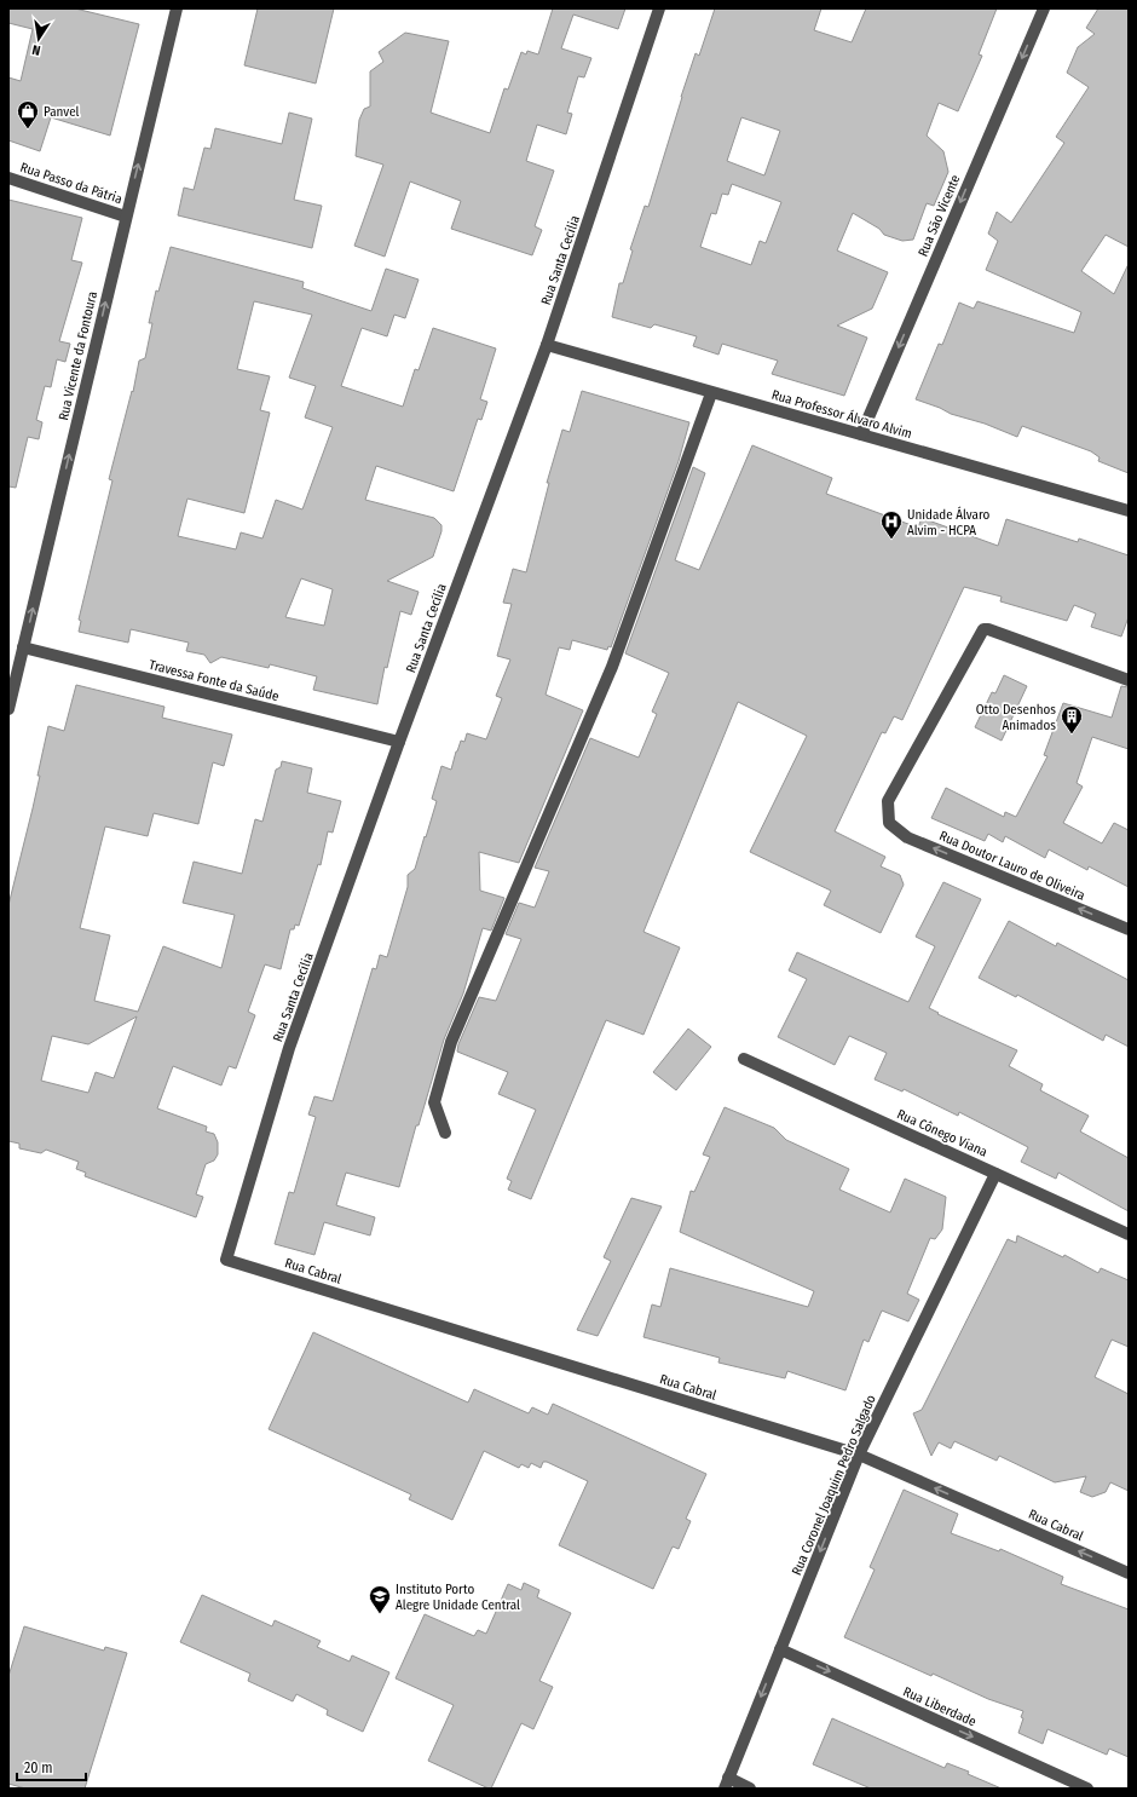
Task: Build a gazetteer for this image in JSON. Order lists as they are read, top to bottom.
{
  "streets": {
    "street": [
      "Rua Passo da Pátria",
      "Rua São Vicente",
      "Rua Santa Cecília",
      "Rua Vicente da Fontoura",
      "Rua Professor Álvaro Alvim",
      "Travessa Fonte da Saúde",
      "Rua Doutor Lauro de Oliveira",
      "Rua Cônego Viana",
      "Rua Cabral",
      "Rua Coronel Joaquim Pedro Salgado",
      "Rua Liberdade"
    ]
  },
  "crossings": [
    ["Rua Passo da Pátria", "Rua Vicente da Fontoura"],
    ["Rua São Vicente", "Rua Professor Álvaro Alvim"],
    ["Rua Santa Cecília", "Rua Professor Álvaro Alvim"],
    ["Rua Santa Cecília", "Travessa Fonte da Saúde"],
    ["Rua Santa Cecília", "Rua Cabral"],
    ["Rua Vicente da Fontoura", "Travessa Fonte da Saúde"],
    ["Rua Cônego Viana", "Rua Coronel Joaquim Pedro Salgado"],
    ["Rua Cabral", "Rua Coronel Joaquim Pedro Salgado"],
    ["Rua Coronel Joaquim Pedro Salgado", "Rua Liberdade"]
  ],
  "one_way": [
    "Rua São Vicente",
    "Rua Vicente da Fontoura",
    "Rua Coronel Joaquim Pedro Salgado",
    "Rua Liberdade"
  ],
  "places": {
    "shop": ["Panvel"],
    "hospital": ["Unidade Álvaro Alvim - HCPA"],
    "building": ["Otto Desenhos Animados"],
    "school or university": ["Instituto Porto Alegre Unidade Central"]
  },
  "scale_bar": "20 m",
  "north": "bottom"
}
